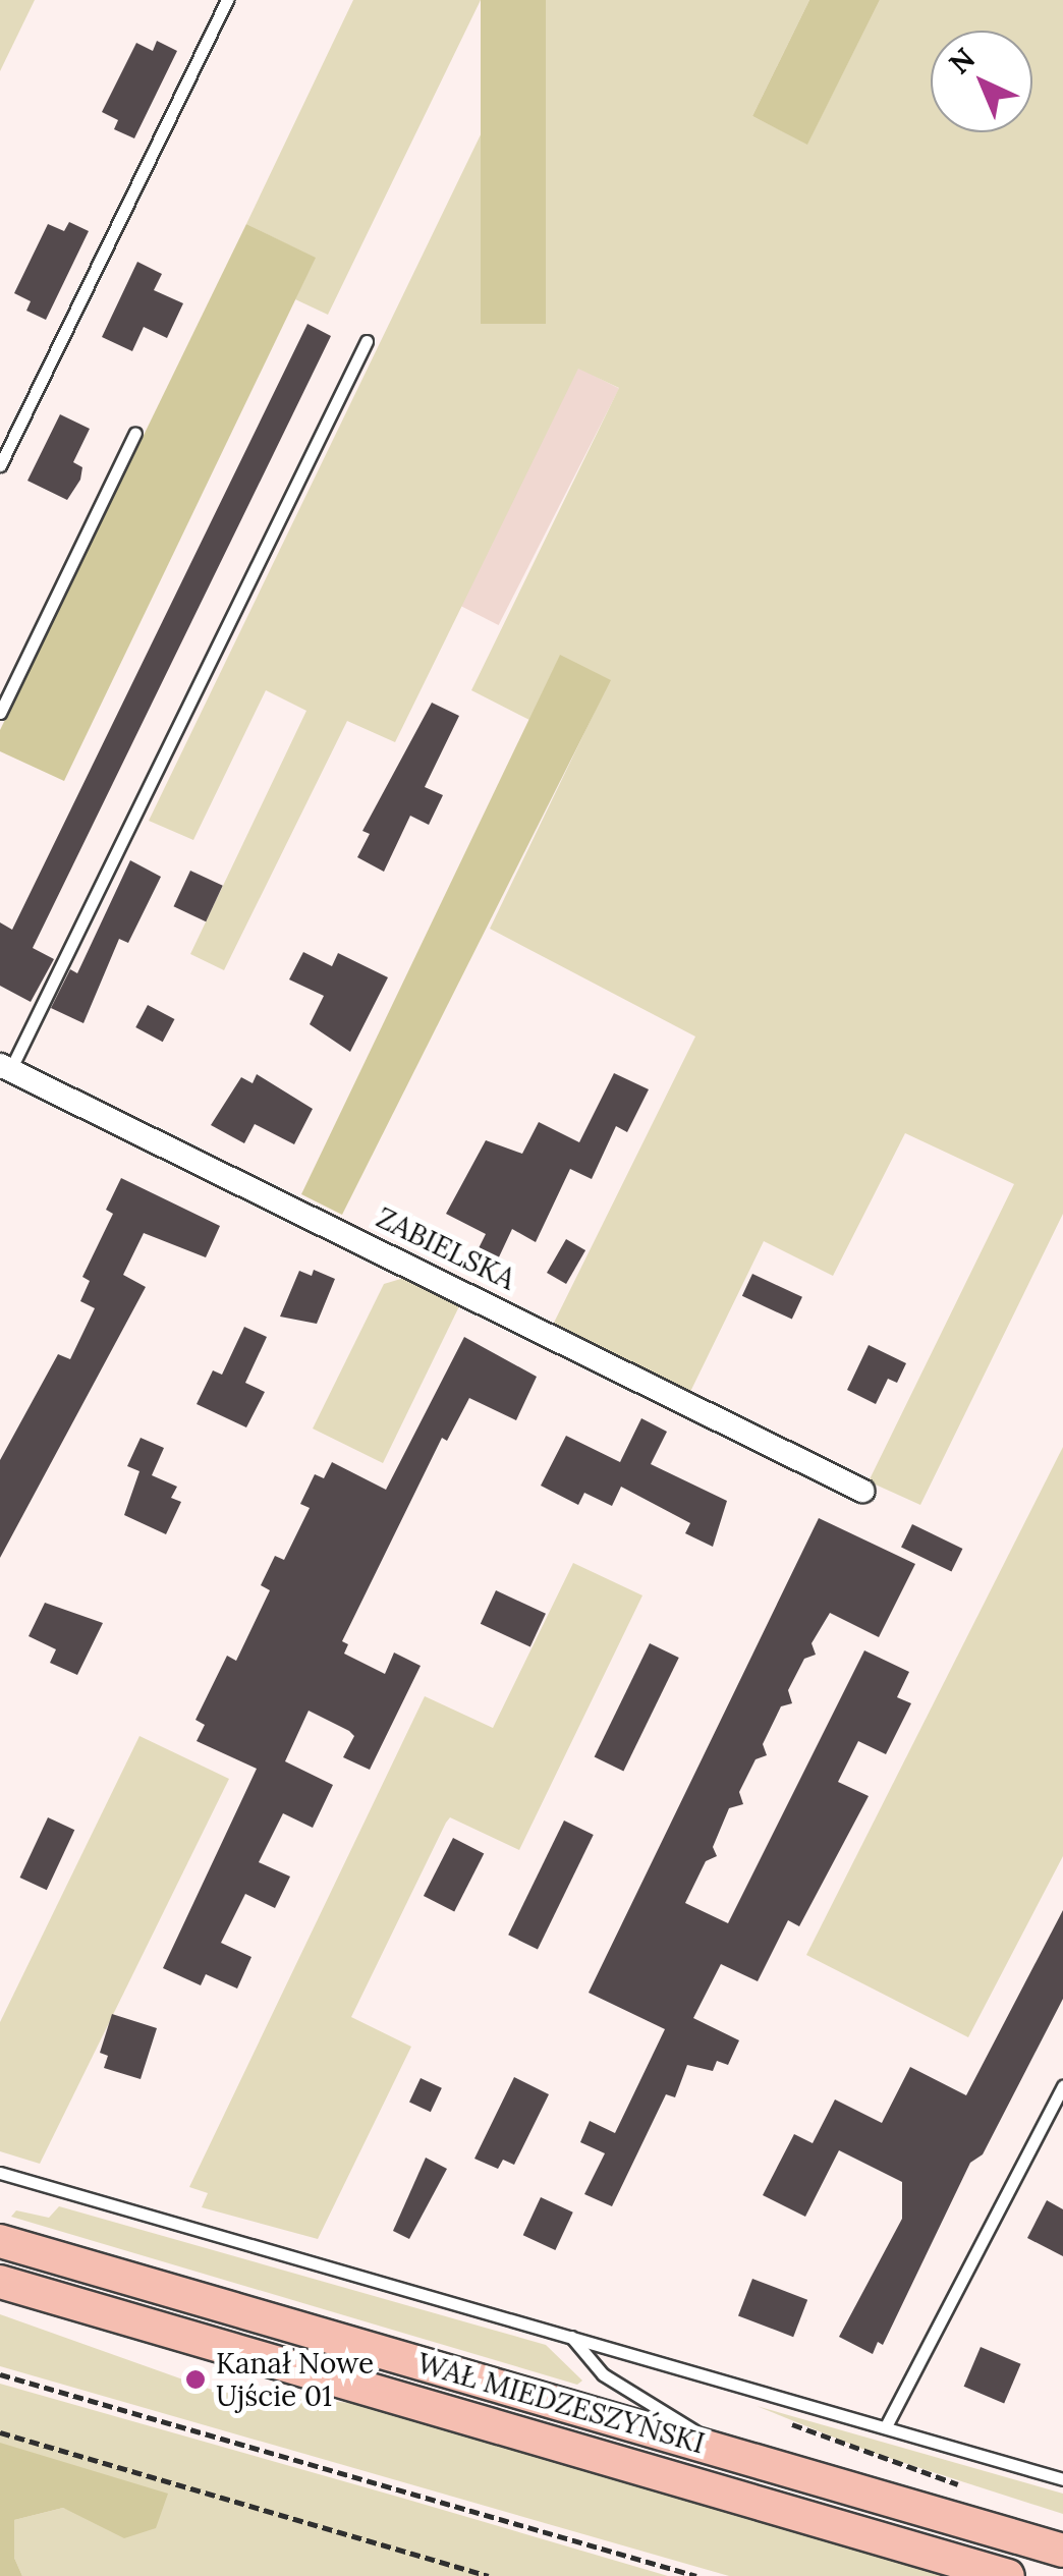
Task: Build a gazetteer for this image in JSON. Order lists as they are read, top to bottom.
{
  "streets": {
    "main road": ["WAŁ MIEDZESZYŃSKI"],
    "street": ["ZABIELSKA"]
  },
  "places": ["Kanał Nowe Ujście 01"],
  "north": "top left"
}
